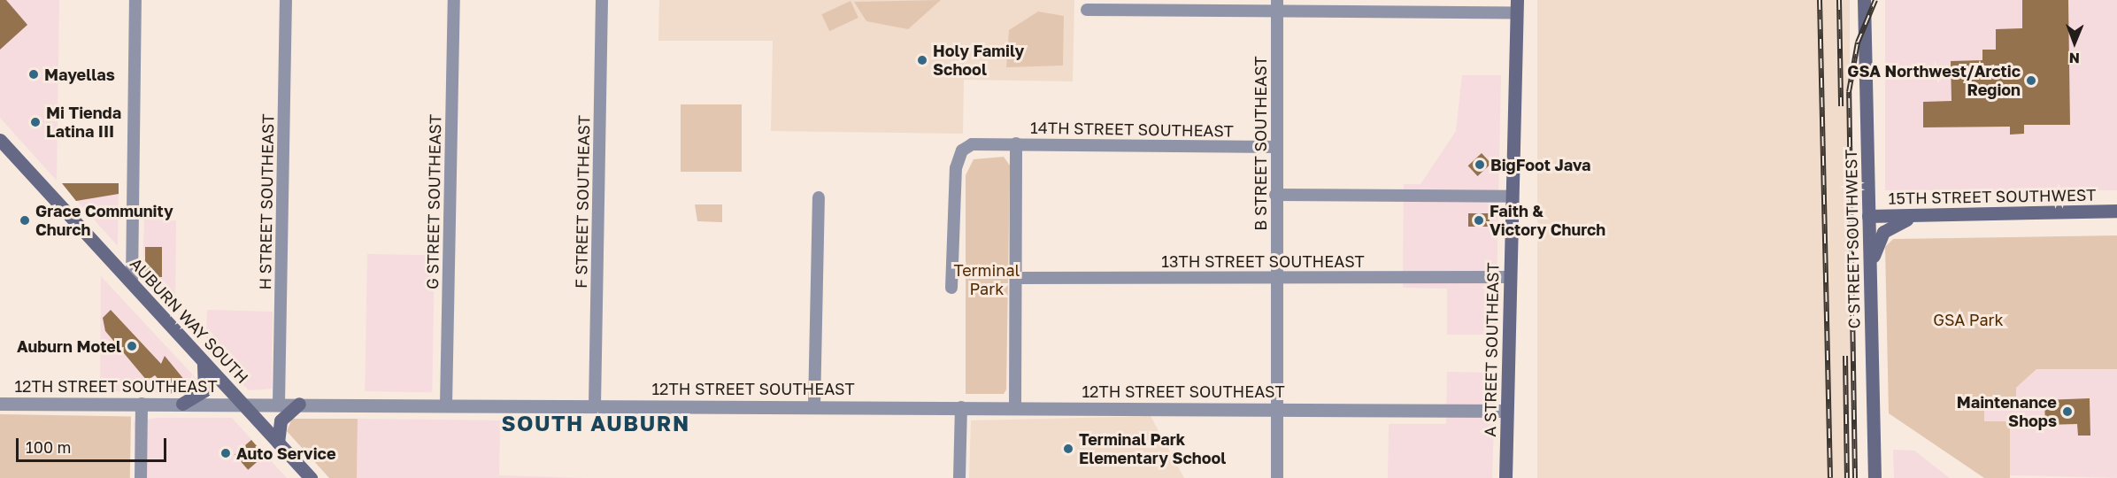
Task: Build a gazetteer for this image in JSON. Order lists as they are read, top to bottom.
{
  "streets": {
    "main road": [
      "15TH STREET SOUTHWEST",
      "C STREET SOUTHWEST",
      "AUBURN WAY SOUTH",
      "A STREET SOUTHEAST"
    ],
    "street": [
      "14TH STREET SOUTHEAST",
      "B STREET SOUTHEAST",
      "H STREET SOUTHEAST",
      "G STREET SOUTHEAST",
      "F STREET SOUTHEAST",
      "13TH STREET SOUTHEAST",
      "12TH STREET SOUTHEAST"
    ]
  },
  "crossings": [
    ["14TH STREET SOUTHEAST", "B STREET SOUTHEAST"],
    ["B STREET SOUTHEAST", "13TH STREET SOUTHEAST"],
    ["B STREET SOUTHEAST", "12TH STREET SOUTHEAST"],
    ["15TH STREET SOUTHWEST", "C STREET SOUTHWEST"],
    ["H STREET SOUTHEAST", "12TH STREET SOUTHEAST"],
    ["G STREET SOUTHEAST", "12TH STREET SOUTHEAST"],
    ["F STREET SOUTHEAST", "12TH STREET SOUTHEAST"],
    ["13TH STREET SOUTHEAST", "A STREET SOUTHEAST"],
    ["AUBURN WAY SOUTH", "12TH STREET SOUTHEAST"],
    ["A STREET SOUTHEAST", "12TH STREET SOUTHEAST"]
  ],
  "districts": ["SOUTH AUBURN"],
  "parks": ["Terminal Park", "GSA Park"],
  "places": [
    "Holy Family School",
    "Mayellas",
    "GSA Northwest/Arctic Region",
    "Mi Tienda Latina III",
    "BigFoot Java",
    "Grace Community Church",
    "Faith & Victory Church",
    "Auburn Motel",
    "Maintenance Shops",
    "Terminal Park Elementary School",
    "Auto Service"
  ],
  "scale_bar": "100 m",
  "north": "bottom"
}
